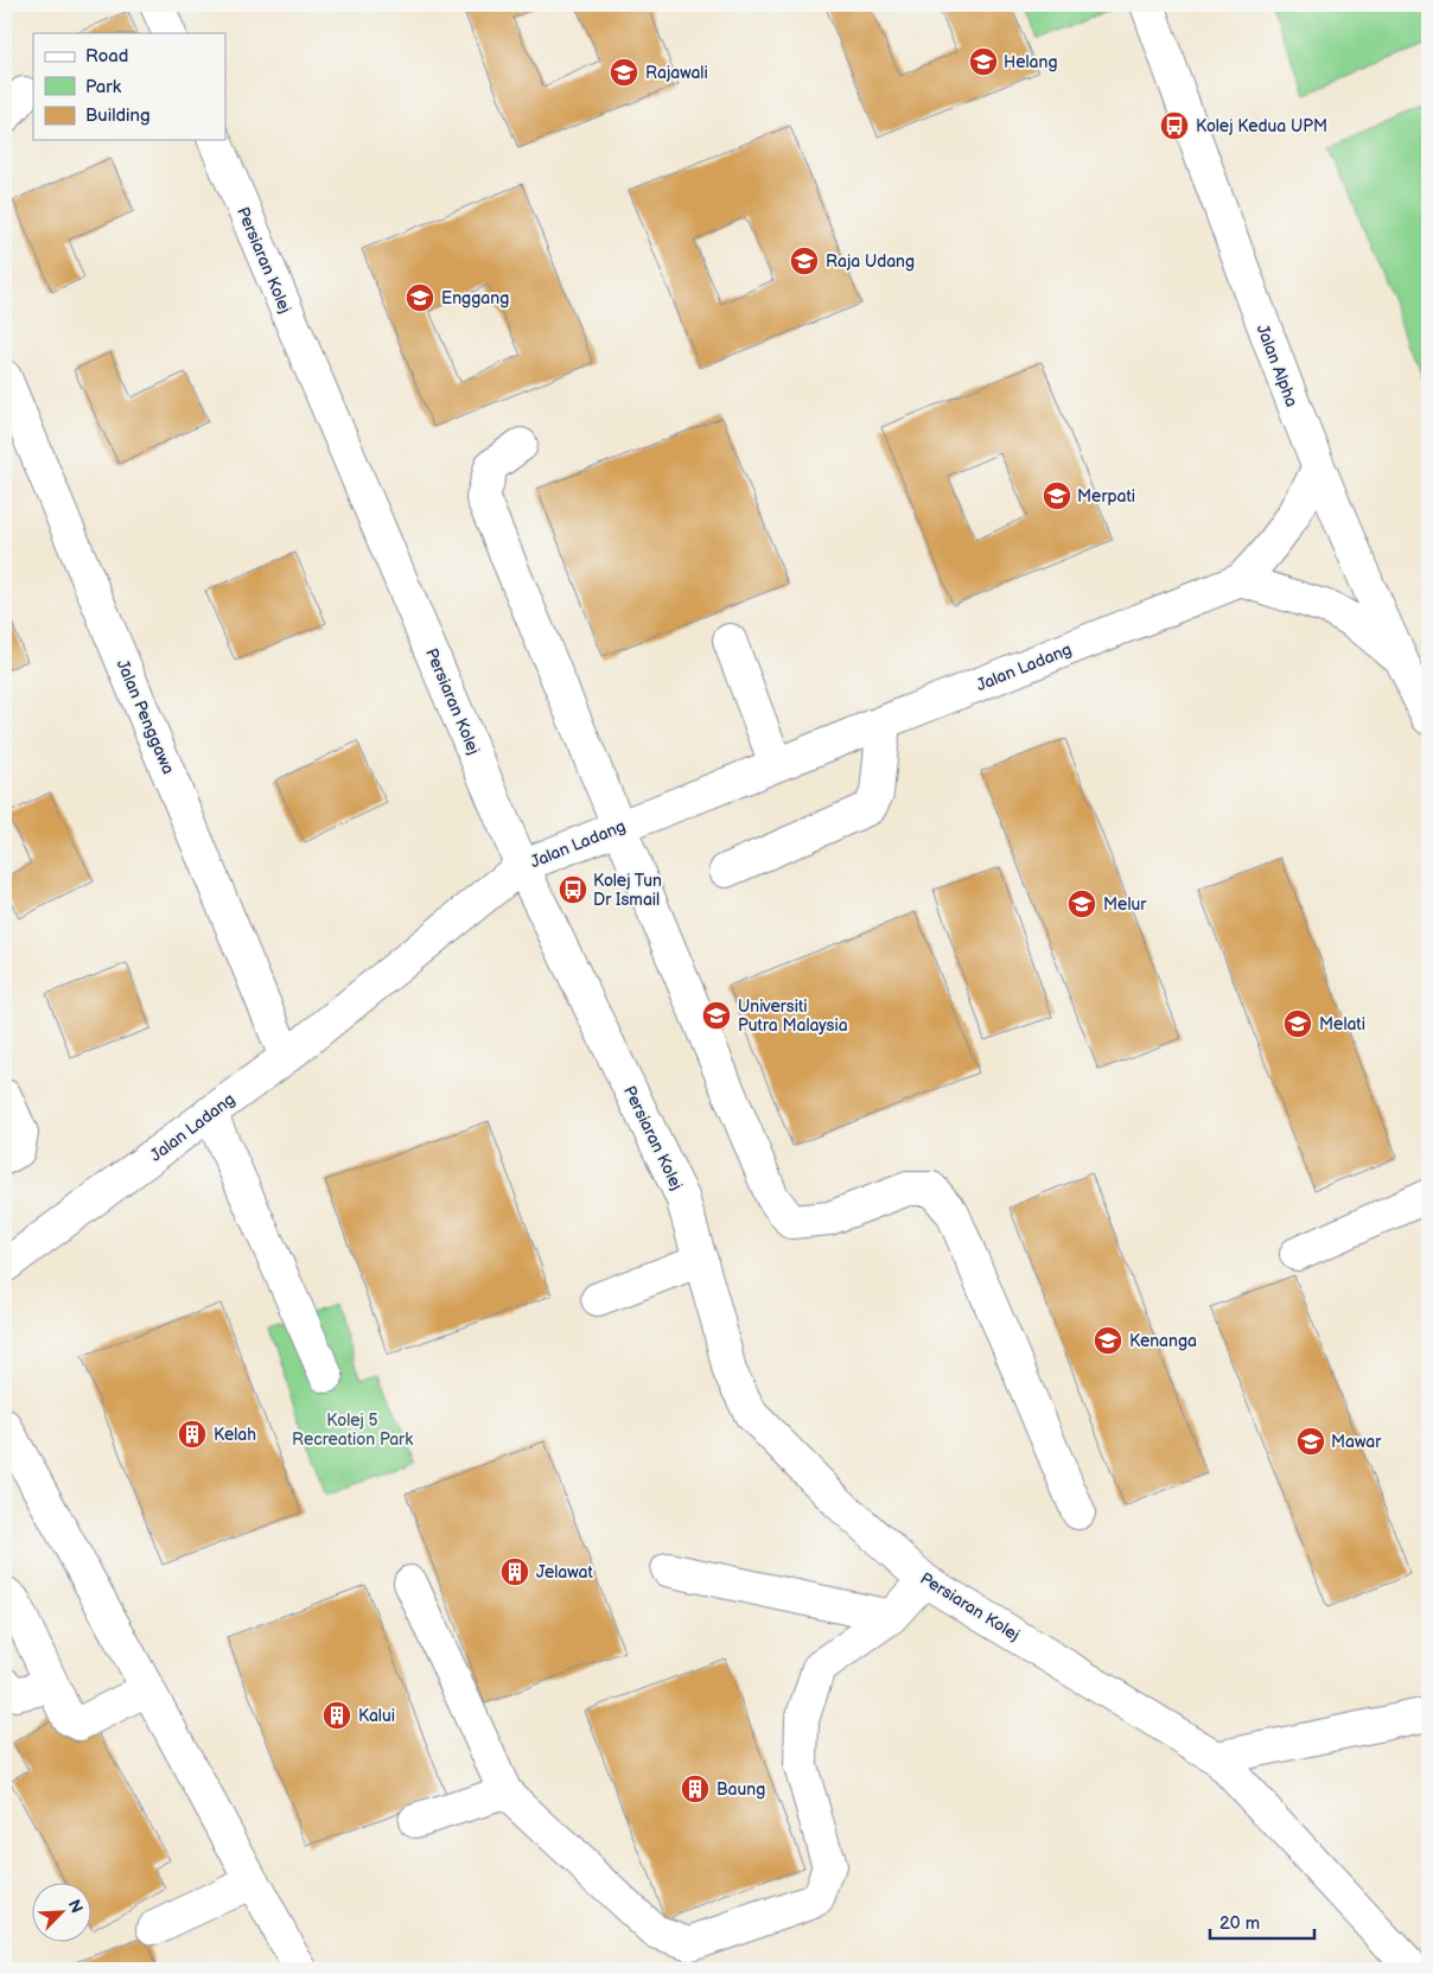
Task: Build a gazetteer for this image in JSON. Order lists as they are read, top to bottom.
{
  "streets": {
    "street": [
      "Persiaran Kolej",
      "Jalan Alpha",
      "Jalan Ladang",
      "Jalan Penggawa"
    ]
  },
  "crossings": [
    ["Persiaran Kolej", "Jalan Ladang"],
    ["Jalan Alpha", "Jalan Ladang"],
    ["Jalan Ladang", "Jalan Penggawa"]
  ],
  "parks": ["Kolej 5 Recreation Park"],
  "places": {
    "school or university": [
      "Helang",
      "Rajawali",
      "Raja Udang",
      "Enggang",
      "Merpati",
      "Melur",
      "Universiti Putra Malaysia",
      "Melati",
      "Kenanga",
      "Mawar"
    ],
    "bus stop": ["Kolej Kedua UPM", "Kolej Tun Dr Ismail"],
    "building": [
      "Kelah",
      "Jelawat",
      "Kalui",
      "Baung"
    ]
  },
  "legend": ["Road", "Park", "Building"],
  "scale_bar": "20 m",
  "north": "top right"
}
